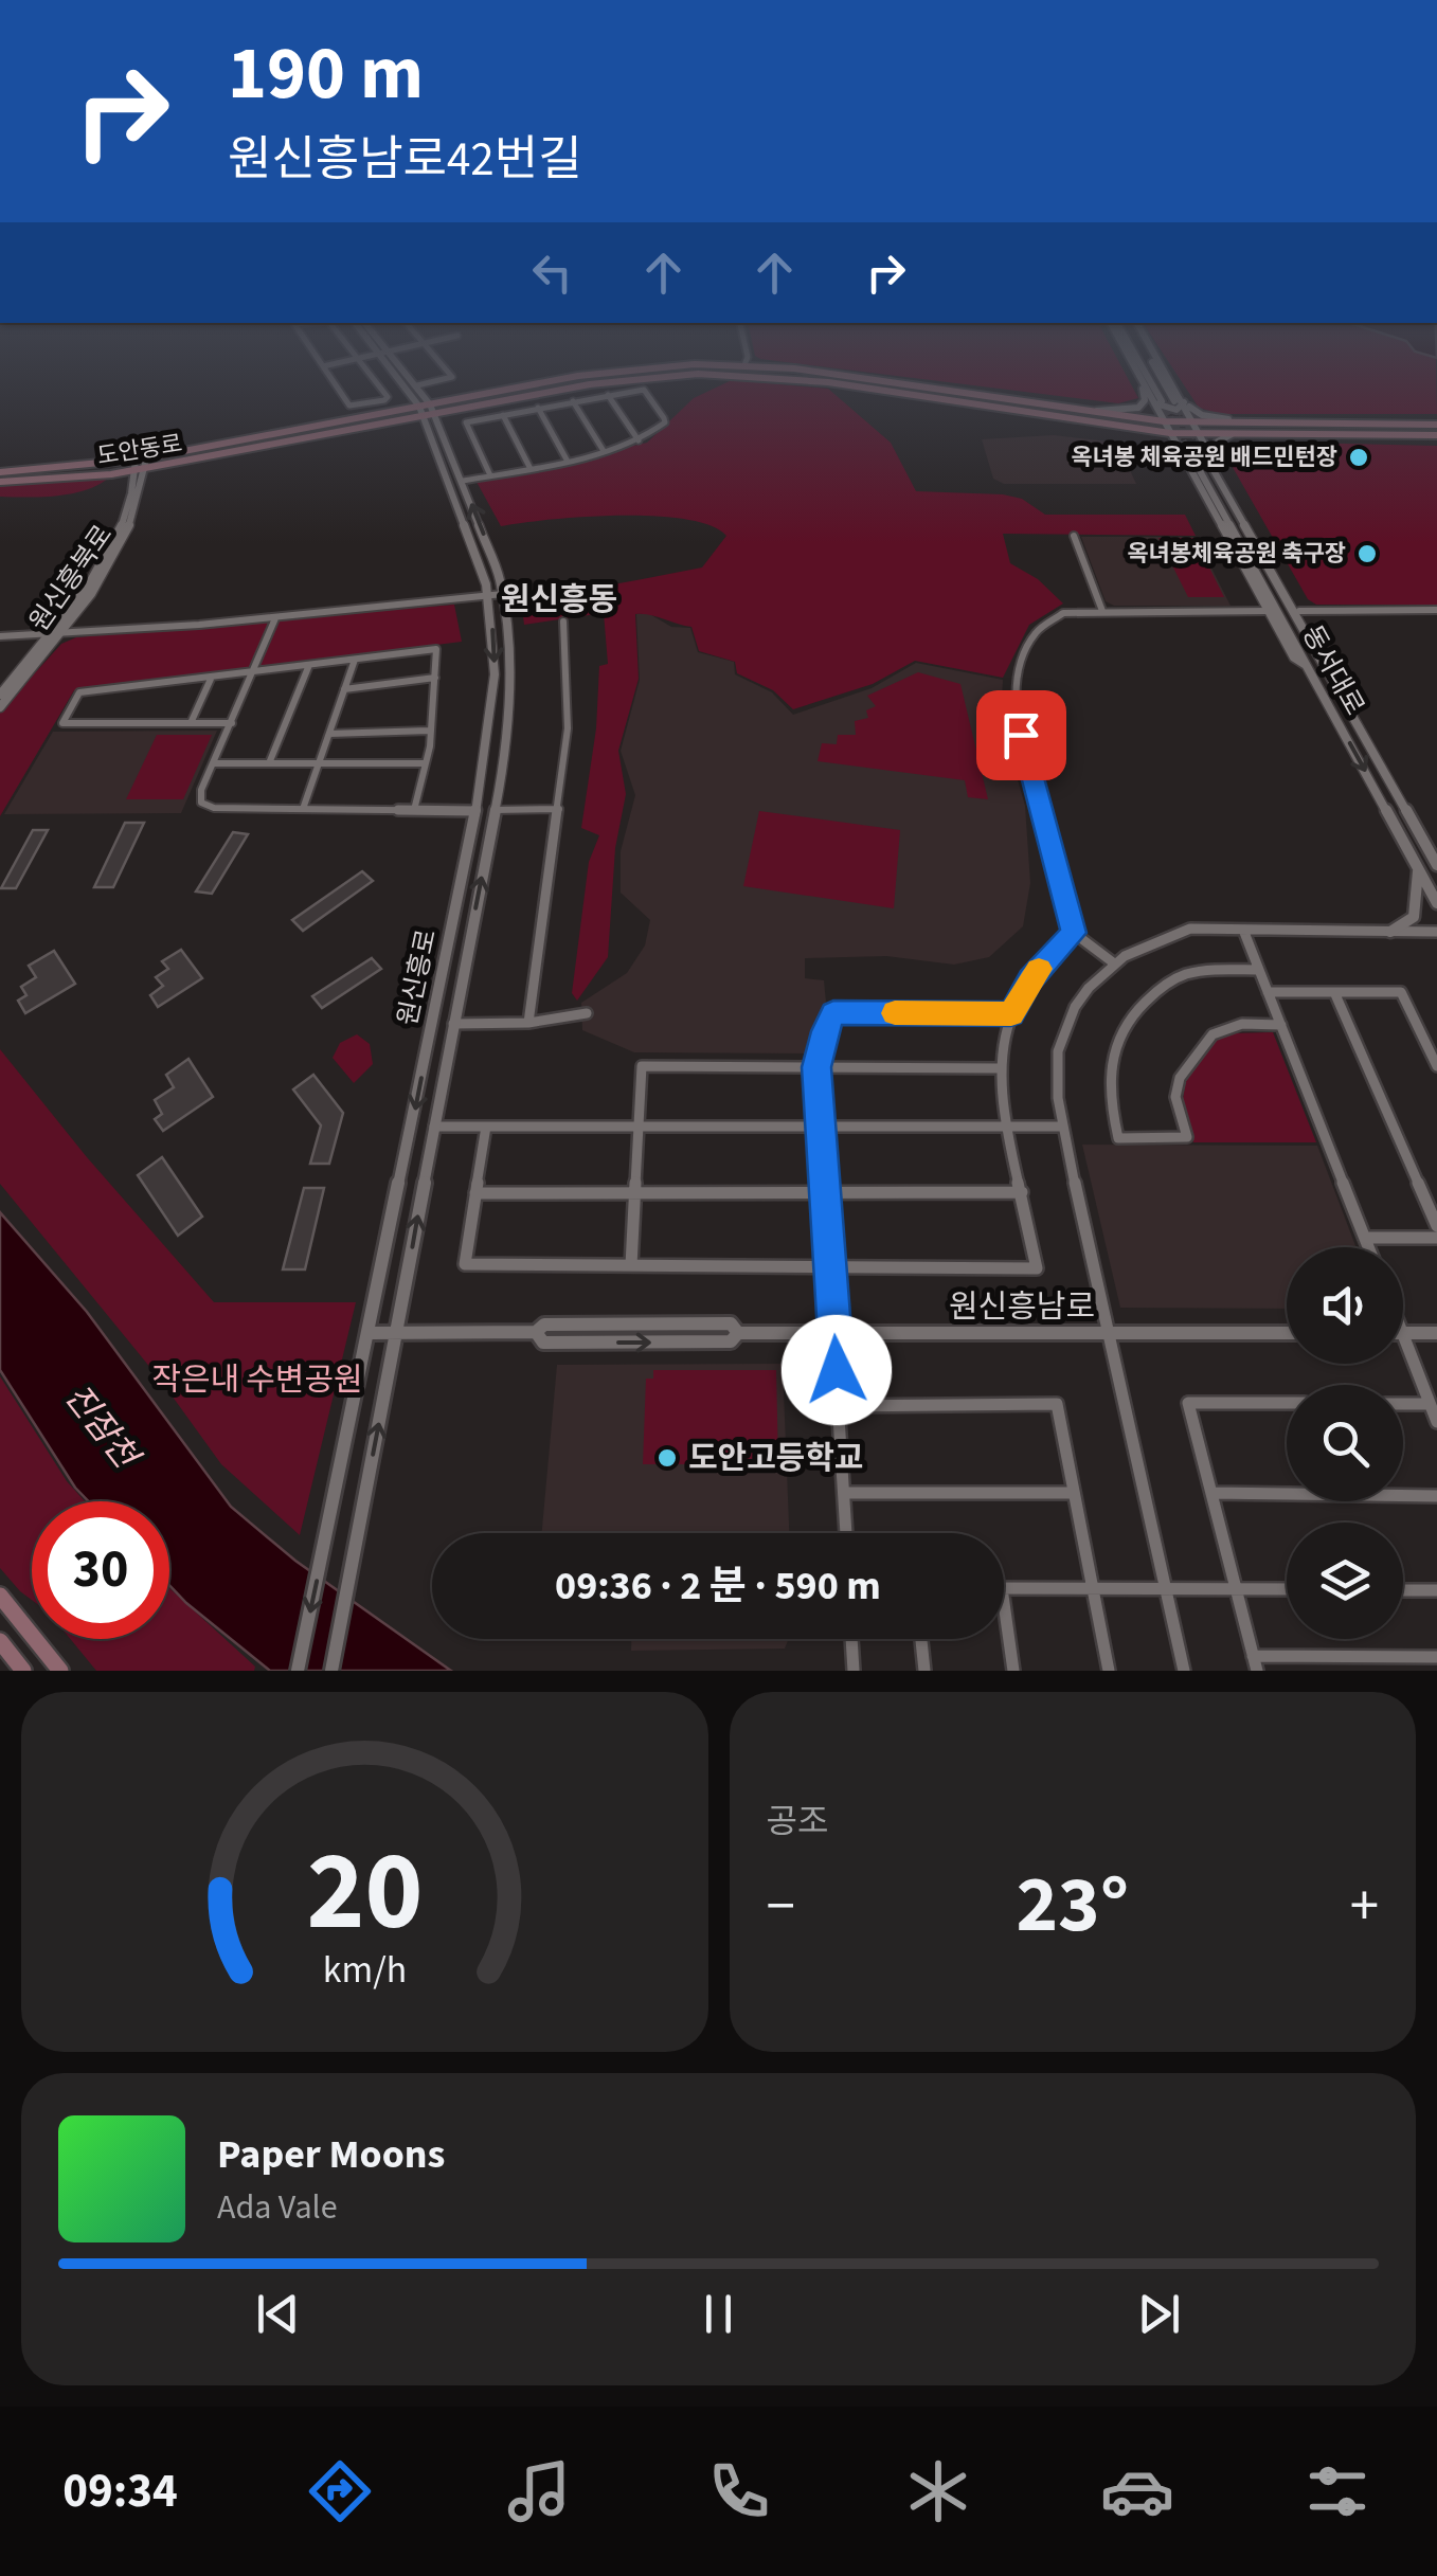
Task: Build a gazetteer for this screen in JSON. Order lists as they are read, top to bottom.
{
  "streets": {
    "main road": ["도안동로"],
    "street": [
      "원신흥북로",
      "동서대로",
      "원신흥로",
      "원신흥남로"
    ]
  },
  "crossings": [
    ["도안동로", "원신흥북로"],
    ["도안동로", "원신흥로"],
    ["원신흥로", "원신흥남로"]
  ],
  "districts": ["원신흥동"],
  "water": ["진잠천"],
  "parks": ["작은내 수변공원"],
  "places": ["옥녀봉 체육공원 배드민턴장", "옥녀봉체육공원 축구장", "도안고등학교"],
  "page": {
    "turn": ["190 m", "원신흥남로42번길"],
    "limit": "30",
    "trip": "09:36 · 2 분 · 590 m",
    "tile": "공조",
    "heat": ["−", "23°", "+"],
    "song": ["Paper Moons", "Ada Vale"],
    "tabs": "09:34",
    "gauge": ["20", "km/h"]
  }
}
